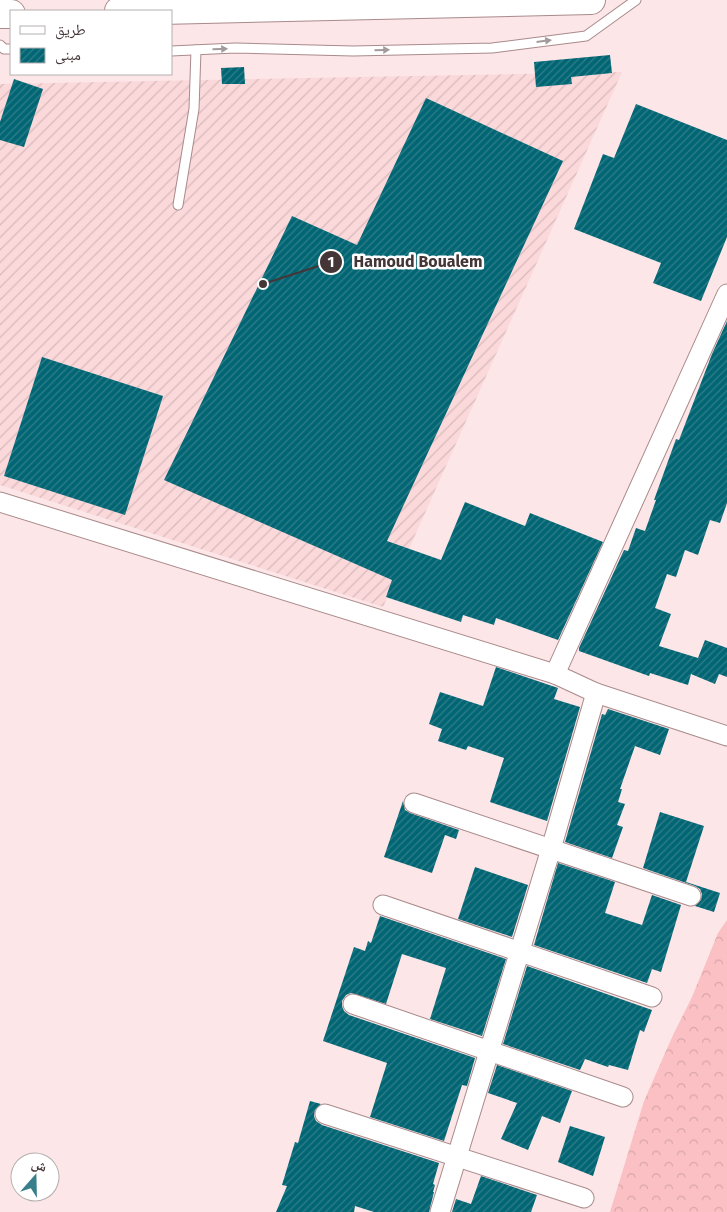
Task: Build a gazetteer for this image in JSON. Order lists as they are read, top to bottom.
{
  "places": ["Hamoud Boualem"],
  "legend": ["طريق", "مبنى"],
  "north": "top"
}
